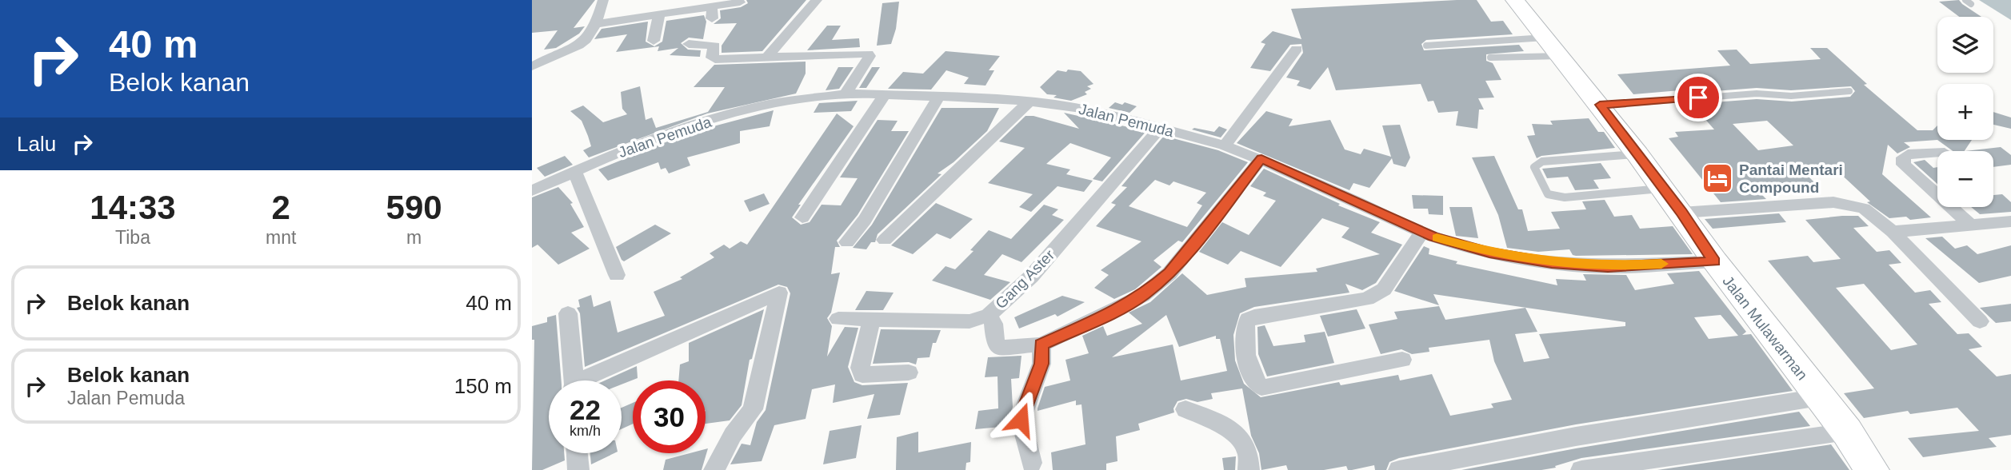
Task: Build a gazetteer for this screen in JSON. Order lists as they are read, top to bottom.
{
  "streets": {
    "highway": ["Jalan Mulawarman"],
    "street": ["Jalan Pemuda", "Gang Aster"]
  },
  "crossings": [
    ["Jalan Pemuda", "Gang Aster"],
    ["Jalan Pemuda", "Jalan Mulawarman"]
  ],
  "places": {
    "hotel": ["Pantai Mentari Compound"]
  },
  "page": {
    "turn": ["40 m", "Belok kanan"],
    "map_buttons": ["+", "−"],
    "then": "Lalu",
    "eta": [
      "14:33",
      "Tiba",
      "2",
      "mnt",
      "590",
      "m"
    ],
    "list": [
      {
        "name": "Belok kanan",
        "value": "40 m"
      },
      {
        "name": "Belok kanan",
        "note": "Jalan Pemuda",
        "value": "150 m"
      }
    ],
    "speed": "22 km/h",
    "limit": "30"
  }
}
